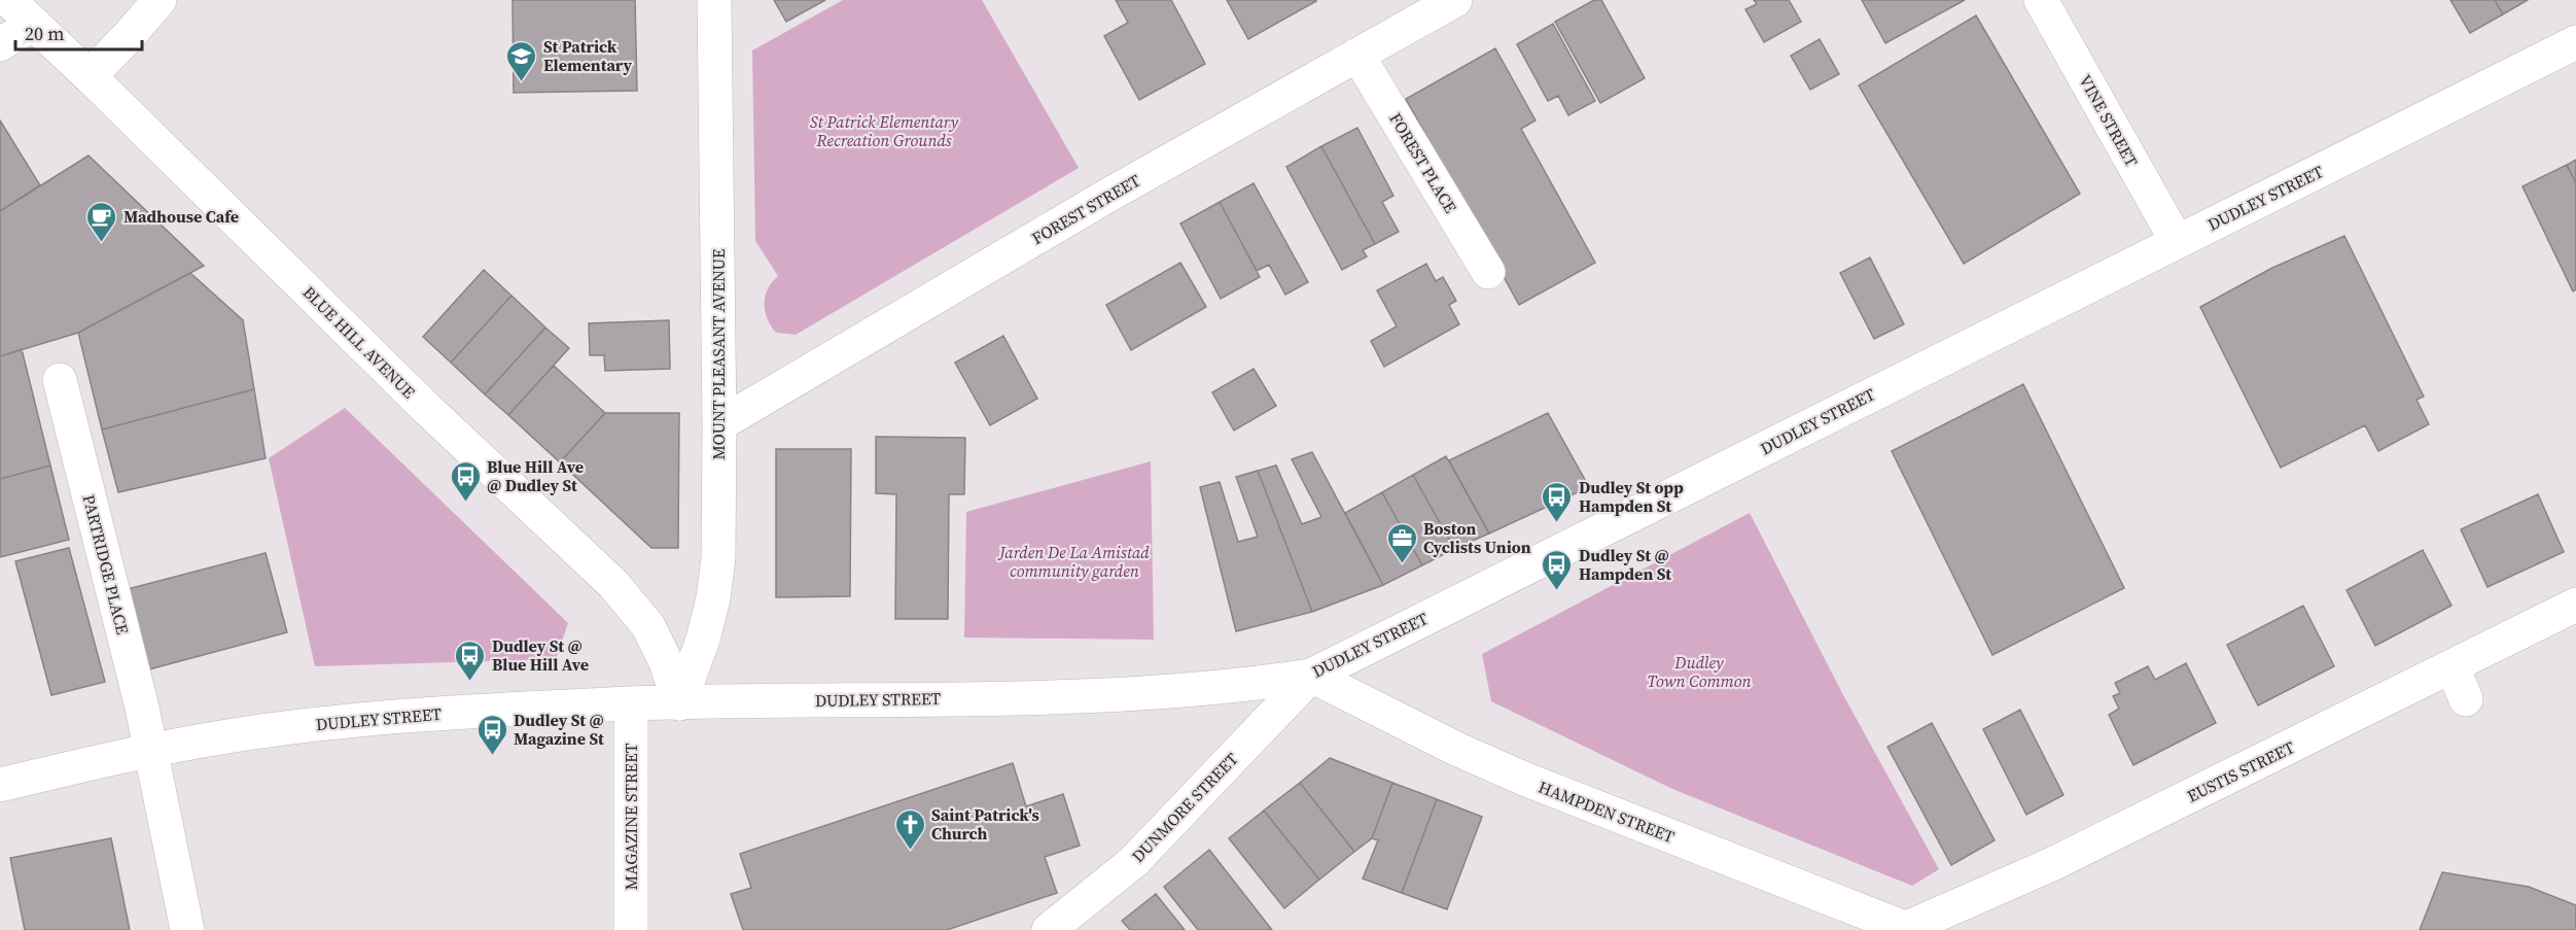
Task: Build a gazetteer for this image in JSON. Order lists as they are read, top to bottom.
{
  "streets": {
    "main road": [
      "VINE STREET",
      "FOREST PLACE",
      "DUDLEY STREET",
      "FOREST STREET",
      "BLUE HILL AVENUE",
      "MOUNT PLEASANT AVENUE",
      "PARTRIDGE PLACE",
      "EUSTIS STREET",
      "DUNMORE STREET",
      "HAMPDEN STREET",
      "MAGAZINE STREET"
    ]
  },
  "crossings": [
    ["VINE STREET", "DUDLEY STREET"],
    ["FOREST PLACE", "FOREST STREET"],
    ["DUDLEY STREET", "BLUE HILL AVENUE"],
    ["DUDLEY STREET", "MOUNT PLEASANT AVENUE"],
    ["DUDLEY STREET", "PARTRIDGE PLACE"],
    ["DUDLEY STREET", "DUNMORE STREET"],
    ["DUDLEY STREET", "HAMPDEN STREET"],
    ["DUDLEY STREET", "MAGAZINE STREET"],
    ["FOREST STREET", "MOUNT PLEASANT AVENUE"],
    ["BLUE HILL AVENUE", "MOUNT PLEASANT AVENUE"],
    ["EUSTIS STREET", "HAMPDEN STREET"],
    ["DUNMORE STREET", "HAMPDEN STREET"]
  ],
  "parks": ["St Patrick Elementary Recreation Grounds", "Jarden De La Amistad community garden", "Dudley Town Common"],
  "places": {
    "school or university": ["St Patrick Elementary"],
    "cafe": ["Madhouse Cafe"],
    "bus stop": [
      "Blue Hill Ave @ Dudley St",
      "Dudley St opp Hampden St",
      "Dudley St @ Hampden St",
      "Dudley St @ Blue Hill Ave",
      "Dudley St @ Magazine St"
    ],
    "office": ["Boston Cyclists Union"],
    "church": ["Saint Patrick's Church"]
  },
  "scale_bar": "20 m"
}
